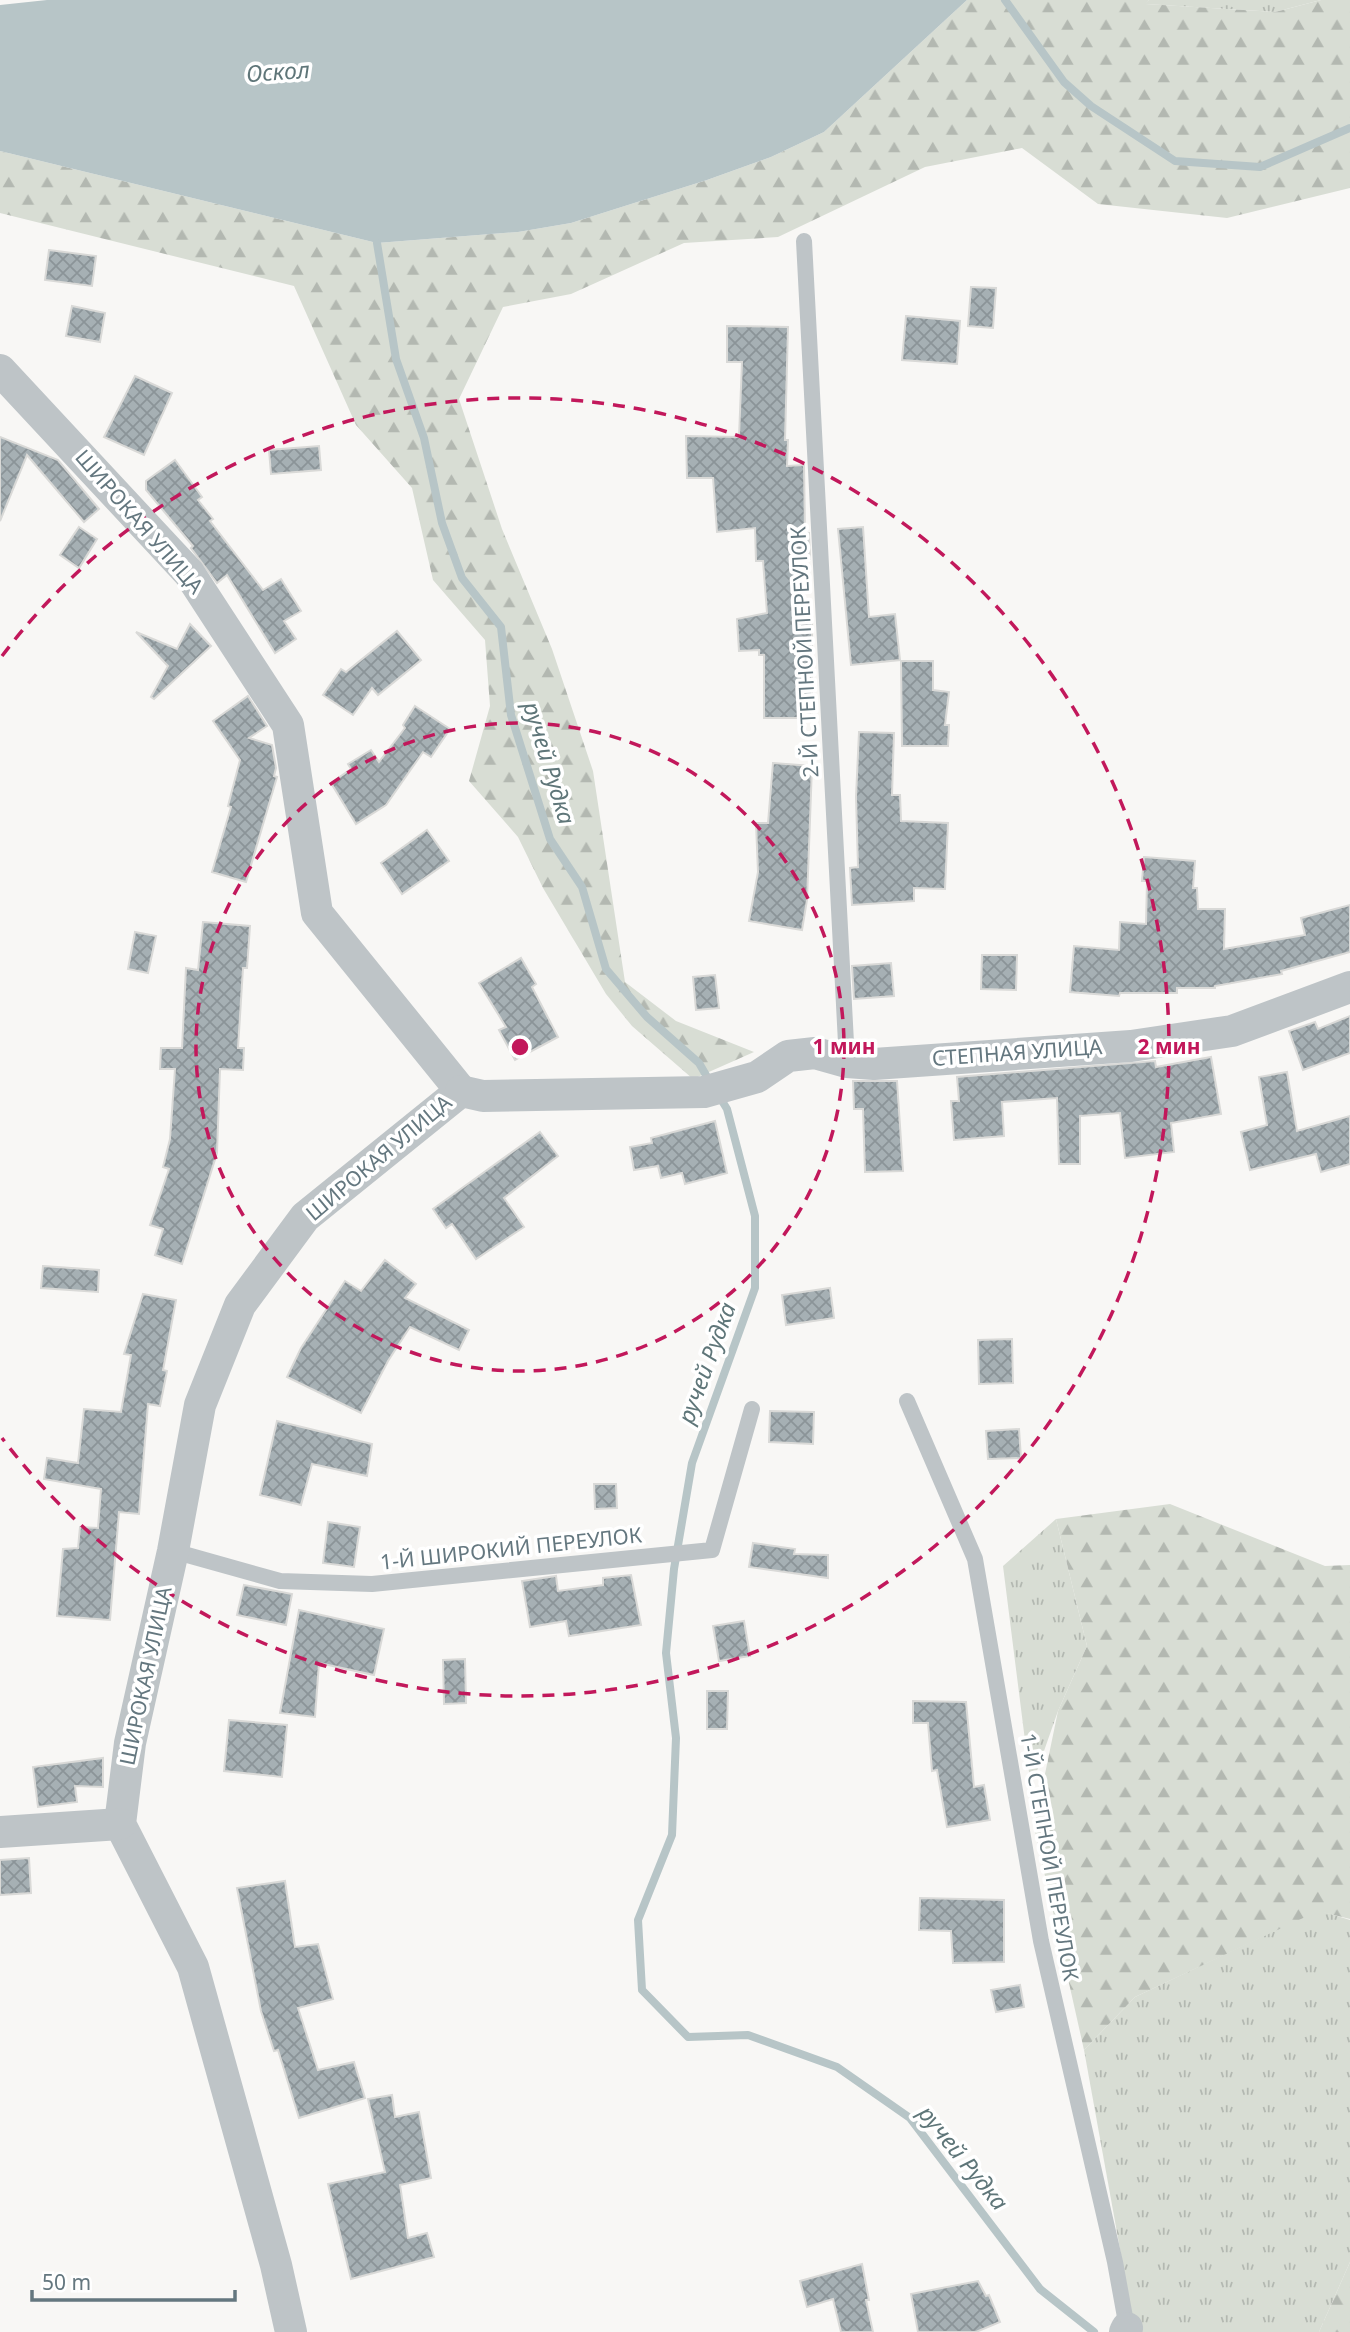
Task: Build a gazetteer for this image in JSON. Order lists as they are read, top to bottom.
{
  "streets": {
    "street": ["ШИРОКАЯ УЛИЦА", "СТЕПНАЯ УЛИЦА"],
    "lane": ["2-Й СТЕПНОЙ ПЕРЕУЛОК", "1-Й ШИРОКИЙ ПЕРЕУЛОК", "1-Й СТЕПНОЙ ПЕРЕУЛОК"]
  },
  "crossings": [
    ["ШИРОКАЯ УЛИЦА", "СТЕПНАЯ УЛИЦА"],
    ["ШИРОКАЯ УЛИЦА", "1-Й ШИРОКИЙ ПЕРЕУЛОК"],
    ["2-Й СТЕПНОЙ ПЕРЕУЛОК", "СТЕПНАЯ УЛИЦА"]
  ],
  "water": ["Оскол", "ручей Рудка"],
  "scale_bar": "50 m",
  "rings": ["1 мин", "2 мин"]
}
